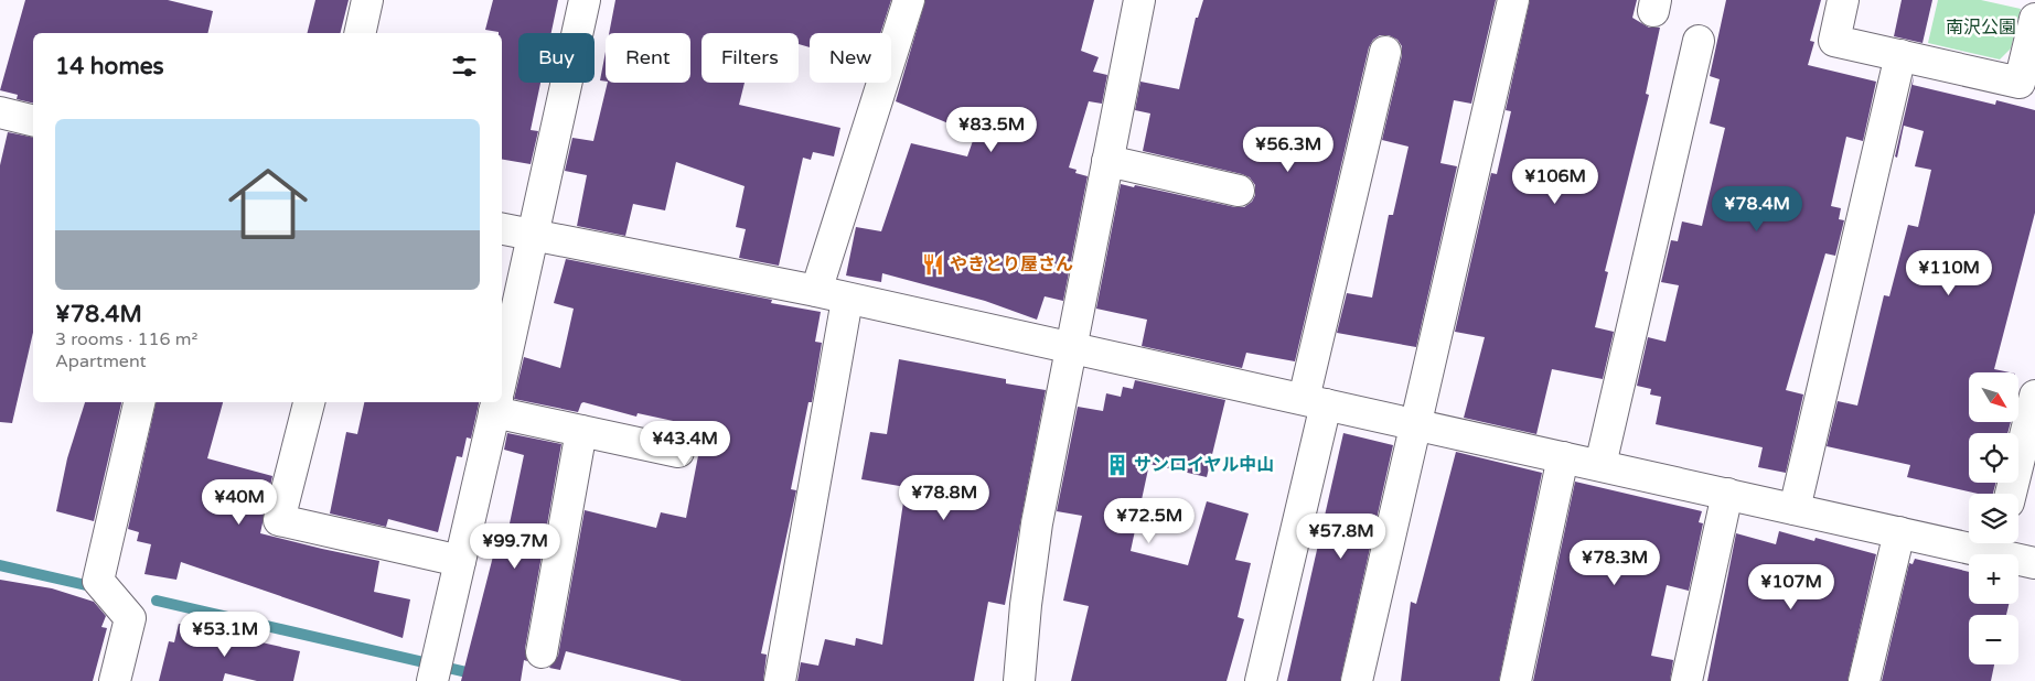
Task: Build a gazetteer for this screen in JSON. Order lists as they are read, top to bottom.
{
  "parks": ["南沢公園"],
  "places": {
    "restaurant": ["やきとり屋さん"],
    "building": ["サンロイヤル中山"]
  },
  "north": "bottom right",
  "page": {
    "chip": [
      "Buy",
      "Rent",
      "Filters",
      "New"
    ],
    "heading": "14 homes",
    "list": [
      {
        "name": "¥78.4M",
        "note": "3 rooms · 116 m² · Apartment"
      }
    ],
    "price": [
      "¥83.5M",
      "¥56.3M",
      "¥106M",
      "¥78.4M",
      "¥110M",
      "¥43.4M",
      "¥78.8M",
      "¥40M",
      "¥72.5M",
      "¥57.8M",
      "¥99.7M",
      "¥78.3M",
      "¥107M",
      "¥53.1M"
    ],
    "map_buttons": ["+", "−"]
  }
}
